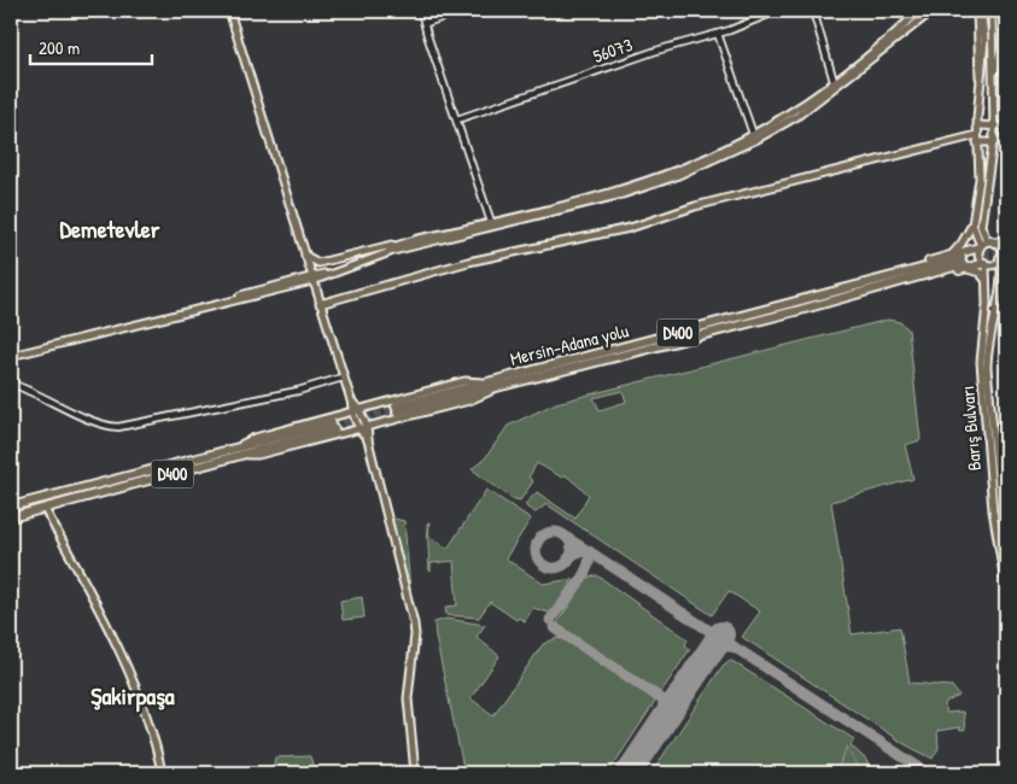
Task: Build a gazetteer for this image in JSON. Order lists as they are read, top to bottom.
{
  "streets": {
    "highway": ["D400", "Mersin-Adana yolu"],
    "main road": ["Barış Bulvarı"],
    "street": ["56073"]
  },
  "districts": ["Demetevler", "Şakirpaşa"],
  "scale_bar": "200 m"
}
